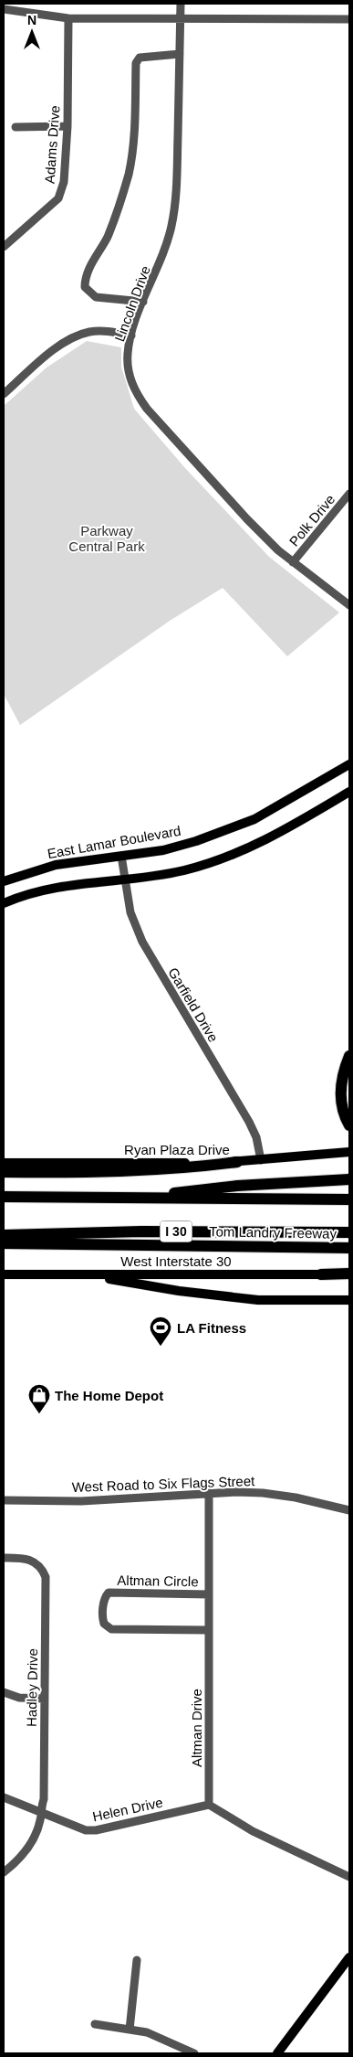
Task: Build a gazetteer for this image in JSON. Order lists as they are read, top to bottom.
{
  "streets": {
    "highway": ["I 30", "Tom Landry Freeway"],
    "main road": ["East Lamar Boulevard", "Ryan Plaza Drive", "West Interstate 30"],
    "street": [
      "Adams Drive",
      "Lincoln Drive",
      "Polk Drive",
      "Garfield Drive",
      "West Road to Six Flags Street",
      "Altman Circle",
      "Hadley Drive",
      "Altman Drive",
      "Helen Drive"
    ]
  },
  "crossings": [
    ["Lincoln Drive", "Polk Drive"],
    ["East Lamar Boulevard", "Garfield Drive"],
    ["Garfield Drive", "Ryan Plaza Drive"],
    ["West Road to Six Flags Street", "Altman Drive"],
    ["Altman Circle", "Altman Drive"],
    ["Hadley Drive", "Helen Drive"],
    ["Altman Drive", "Helen Drive"]
  ],
  "parks": ["Parkway Central Park"],
  "places": {
    "sports": ["LA Fitness"],
    "shop": ["The Home Depot"]
  },
  "north": "top"
}
